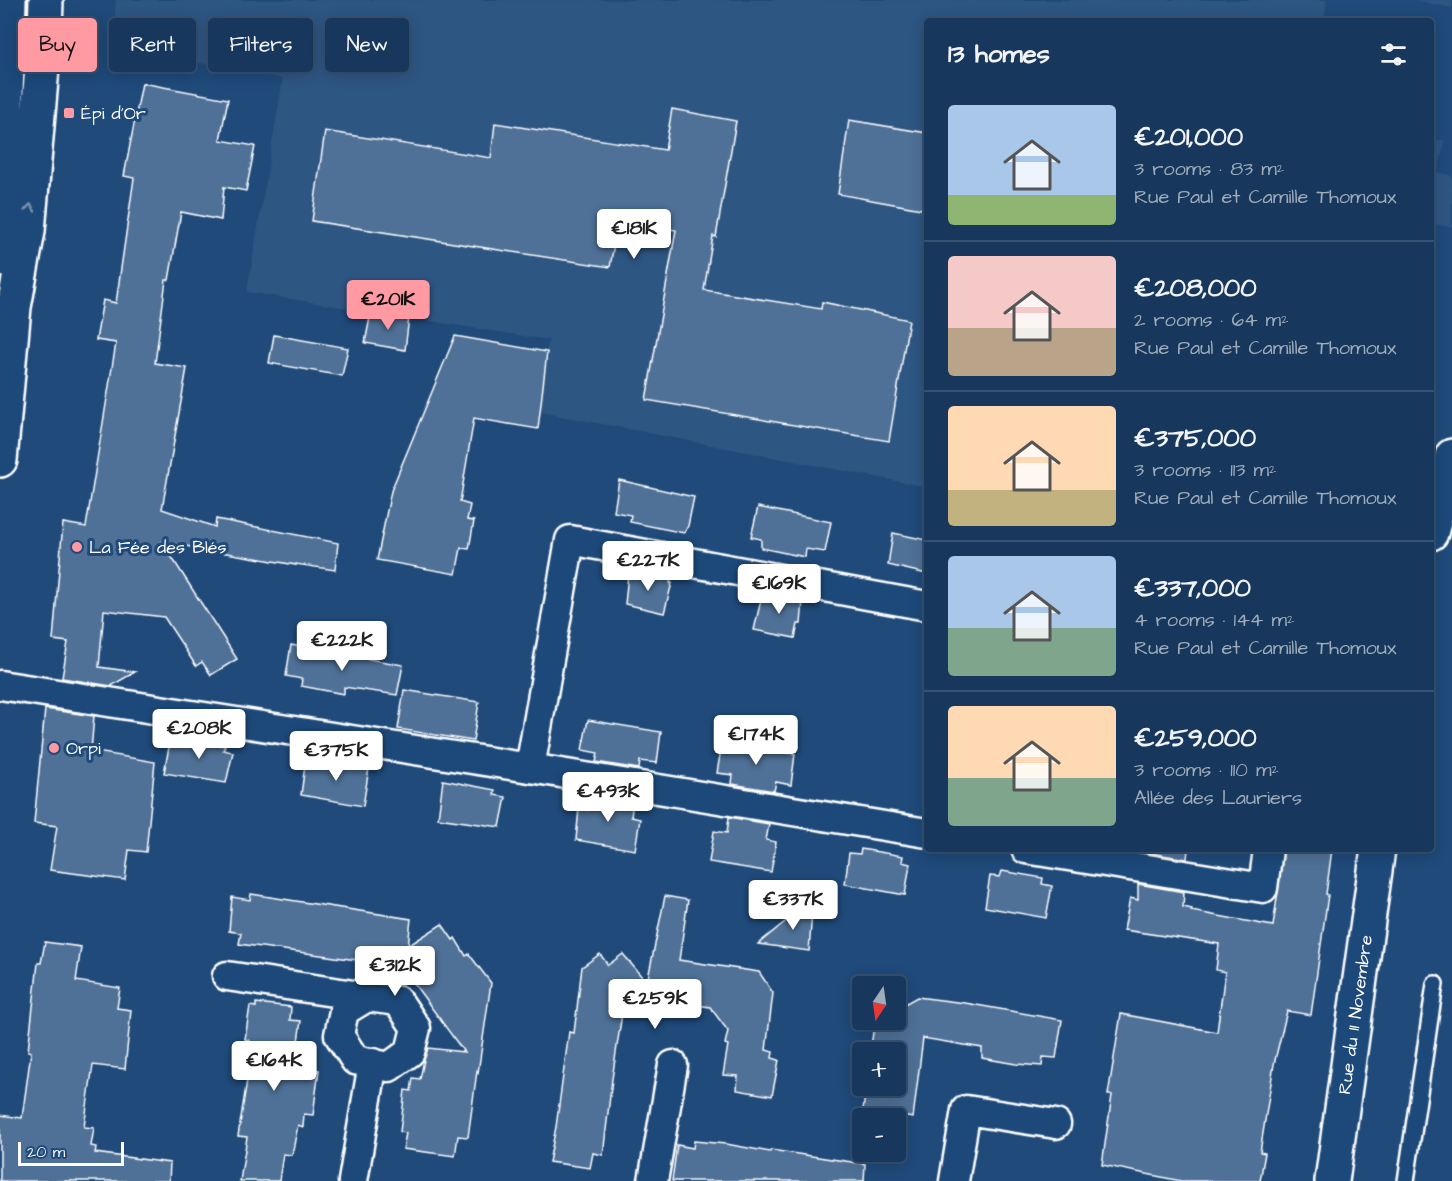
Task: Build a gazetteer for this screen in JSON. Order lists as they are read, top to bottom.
{
  "streets": {
    "main road": ["Rue du 11 Novembre"]
  },
  "places": {
    "transit": ["Épi d'Or"],
    "other": ["La Fée des Blés", "Orpi"]
  },
  "scale_bar": "20 m",
  "north": "bottom",
  "page": {
    "chip": [
      "Buy",
      "Rent",
      "Filters",
      "New"
    ],
    "heading": "13 homes",
    "list": [
      {
        "name": "€201,000",
        "note": "3 rooms · 83 m² · Rue Paul et Camille Thomoux"
      },
      {
        "name": "€208,000",
        "note": "2 rooms · 64 m² · Rue Paul et Camille Thomoux"
      },
      {
        "name": "€375,000",
        "note": "3 rooms · 113 m² · Rue Paul et Camille Thomoux"
      },
      {
        "name": "€337,000",
        "note": "4 rooms · 144 m² · Rue Paul et Camille Thomoux"
      },
      {
        "name": "€259,000",
        "note": "3 rooms · 110 m² · Allée des Lauriers"
      }
    ],
    "price": [
      "€181K",
      "€201K",
      "€227K",
      "€169K",
      "€222K",
      "€208K",
      "€174K",
      "€375K",
      "€493K",
      "€337K",
      "€312K",
      "€259K",
      "€164K"
    ],
    "map_buttons": ["+", "−"],
    "scale": "20 m"
  }
}
